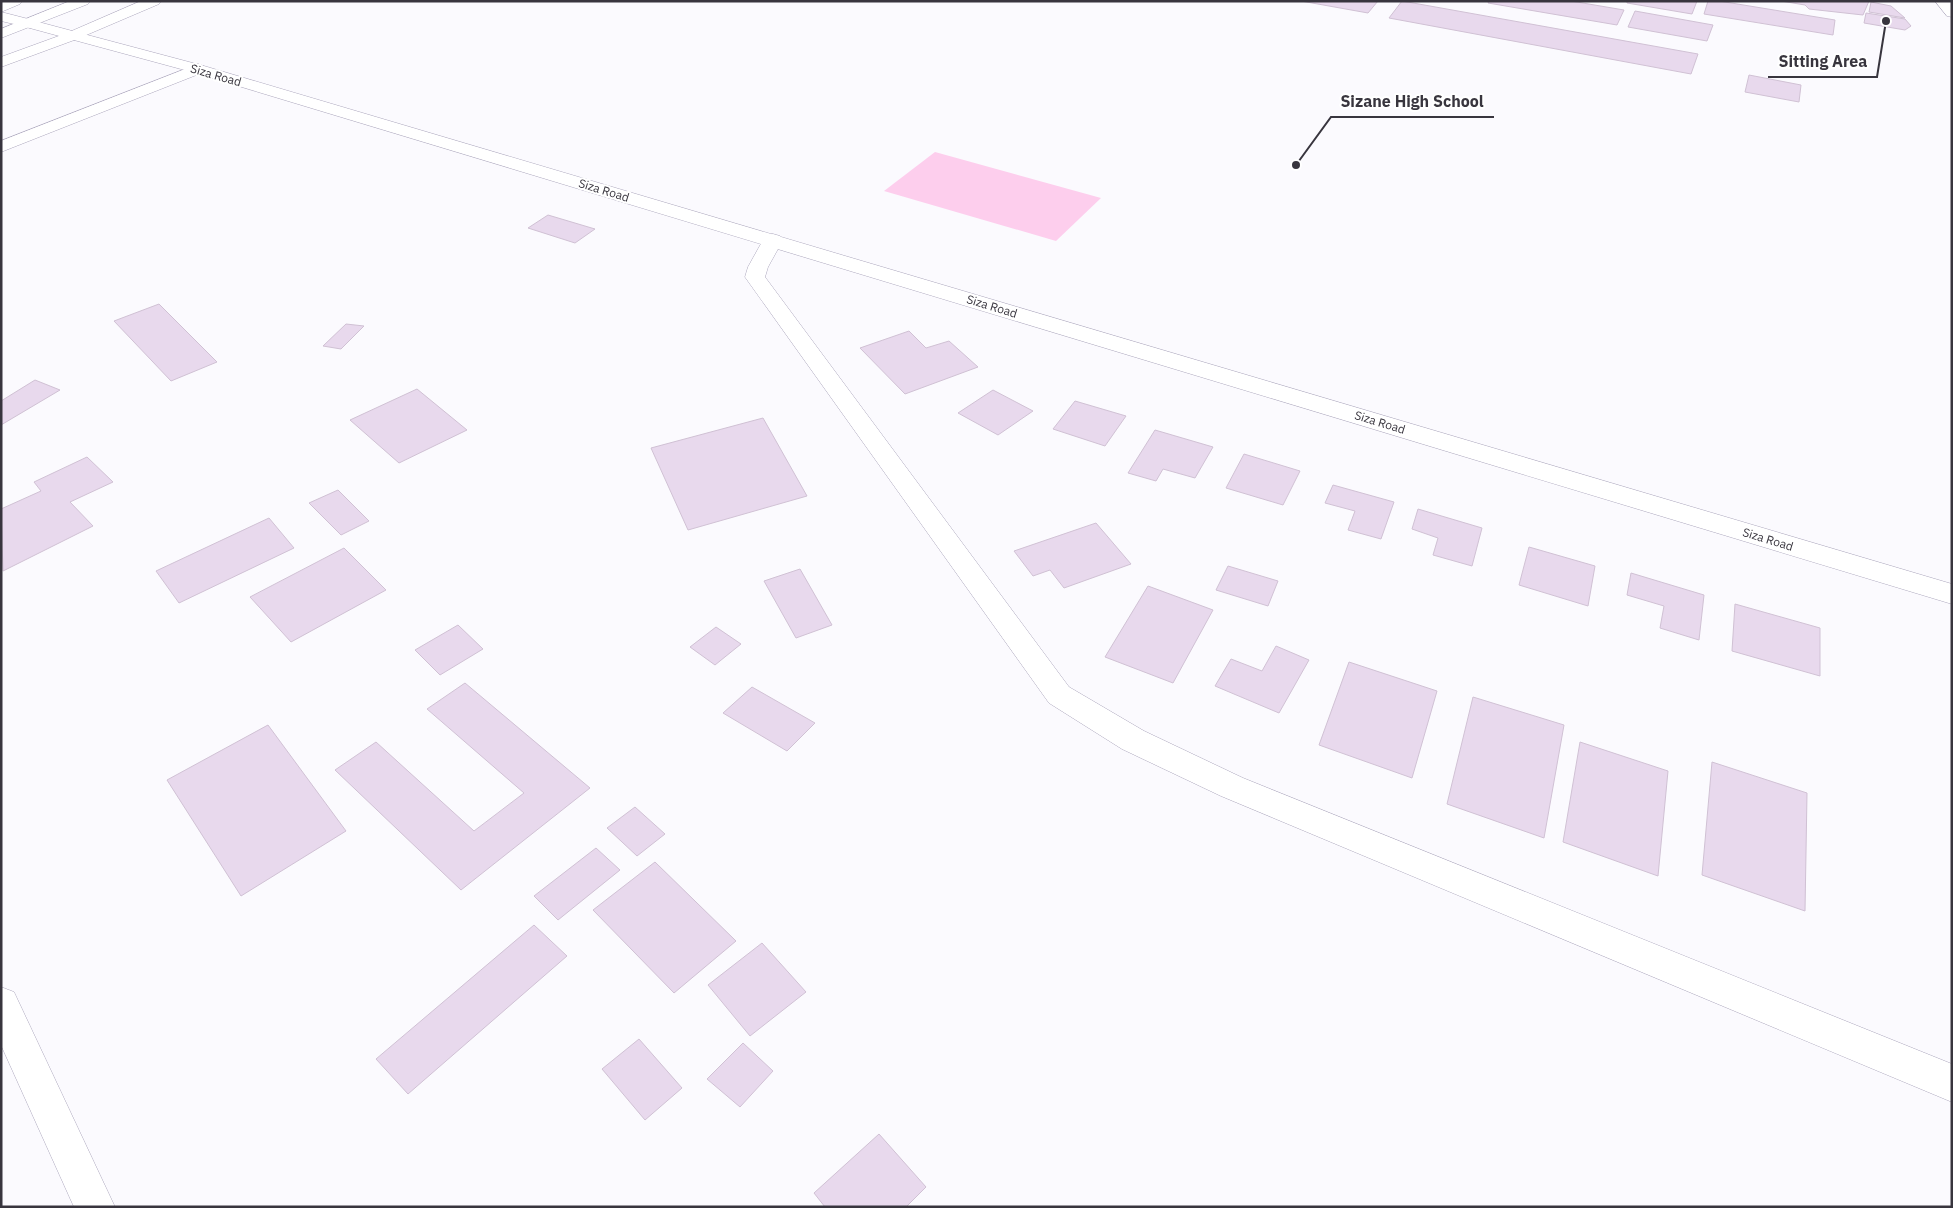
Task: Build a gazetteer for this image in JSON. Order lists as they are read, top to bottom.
{
  "streets": {
    "street": ["Siza Road"]
  },
  "places": ["Sitting Area", "Sizane High School"]
}
